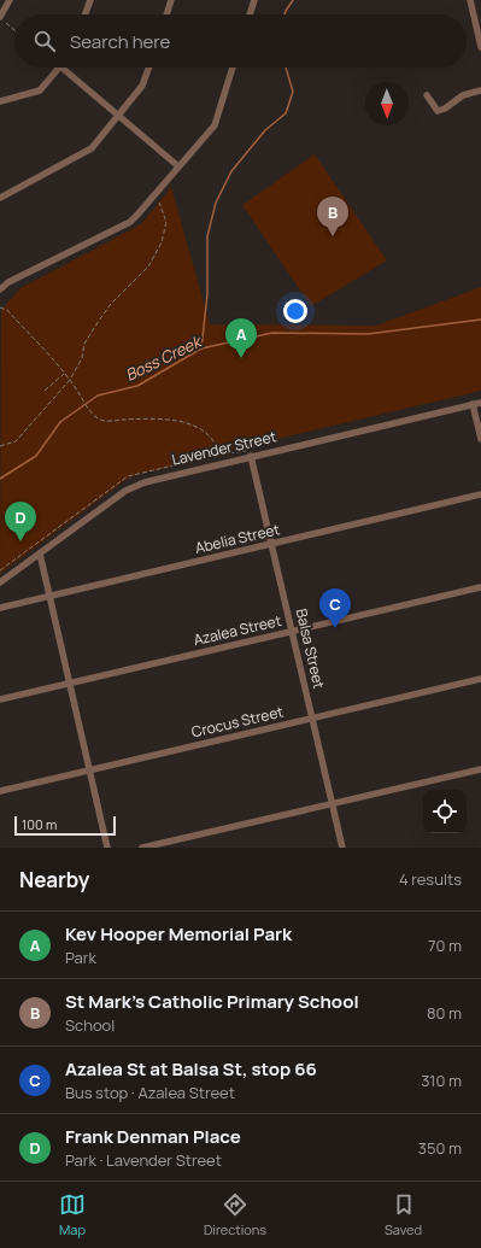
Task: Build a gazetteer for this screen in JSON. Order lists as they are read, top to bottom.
{
  "streets": {
    "street": [
      "Lavender Street",
      "Abelia Street",
      "Azalea Street",
      "Balsa Street",
      "Crocus Street"
    ]
  },
  "crossings": [
    ["Lavender Street", "Balsa Street"],
    ["Abelia Street", "Balsa Street"],
    ["Azalea Street", "Balsa Street"],
    ["Balsa Street", "Crocus Street"]
  ],
  "water": ["Boss Creek"],
  "scale_bar": "100 m",
  "north": "bottom",
  "page": {
    "search": "Search here",
    "pins": [
      "B",
      "A",
      "D",
      "C"
    ],
    "scale": "100 m",
    "heading": ["Nearby", "4 results"],
    "list": [
      {
        "mark": "A",
        "name": "Kev Hooper Memorial Park",
        "note": "Park",
        "value": "70 m"
      },
      {
        "mark": "B",
        "name": "St Mark's Catholic Primary School",
        "note": "School",
        "value": "80 m"
      },
      {
        "mark": "C",
        "name": "Azalea St at Balsa St, stop 66",
        "note": "Bus stop · Azalea Street",
        "value": "310 m"
      },
      {
        "mark": "D",
        "name": "Frank Denman Place",
        "note": "Park · Lavender Street",
        "value": "350 m"
      }
    ],
    "nav": ["Map", "Directions", "Saved"]
  }
}
